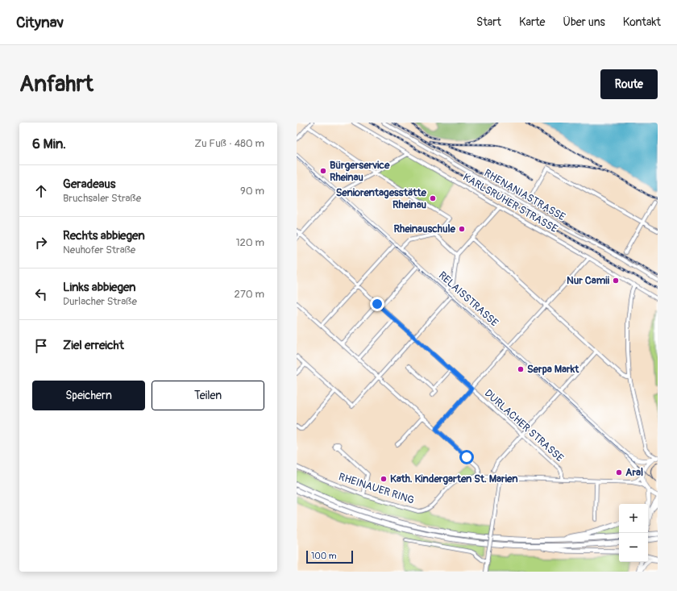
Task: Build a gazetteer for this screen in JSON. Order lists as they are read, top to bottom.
{
  "streets": {
    "main road": ["RELAISSTRASSE"],
    "street": [
      "RHENANIASTRASSE",
      "KARLSRUHER STRASSE",
      "DURLACHER STRASSE",
      "RHEINAUER RING"
    ]
  },
  "crossings": [
    ["DURLACHER STRASSE", "RHEINAUER RING"]
  ],
  "places": [
    "Bürgerservice Rheinau",
    "Seniorentagesstätte Rheinau",
    "Rheinauschule",
    "Nur Camii",
    "Serpa Markt",
    "Aral",
    "Kath. Kindergarten St. Marien"
  ],
  "scale_bar": "100 m",
  "page": {
    "header": "Citynav",
    "nav": [
      "Start",
      "Karte",
      "Über uns",
      "Kontakt"
    ],
    "buttons": [
      "Route",
      ["Speichern", "Teilen"]
    ],
    "title": "Anfahrt",
    "heading": ["6 Min.", "Zu Fuß · 480 m"],
    "list": [
      ["Geradeaus", "Bruchsaler Straße", "90 m"],
      ["Rechts abbiegen", "Neuhofer Straße", "120 m"],
      ["Links abbiegen", "Durlacher Straße", "270 m"],
      "Ziel erreicht"
    ],
    "map_buttons": ["+", "−"],
    "scale": "100 m"
  }
}
